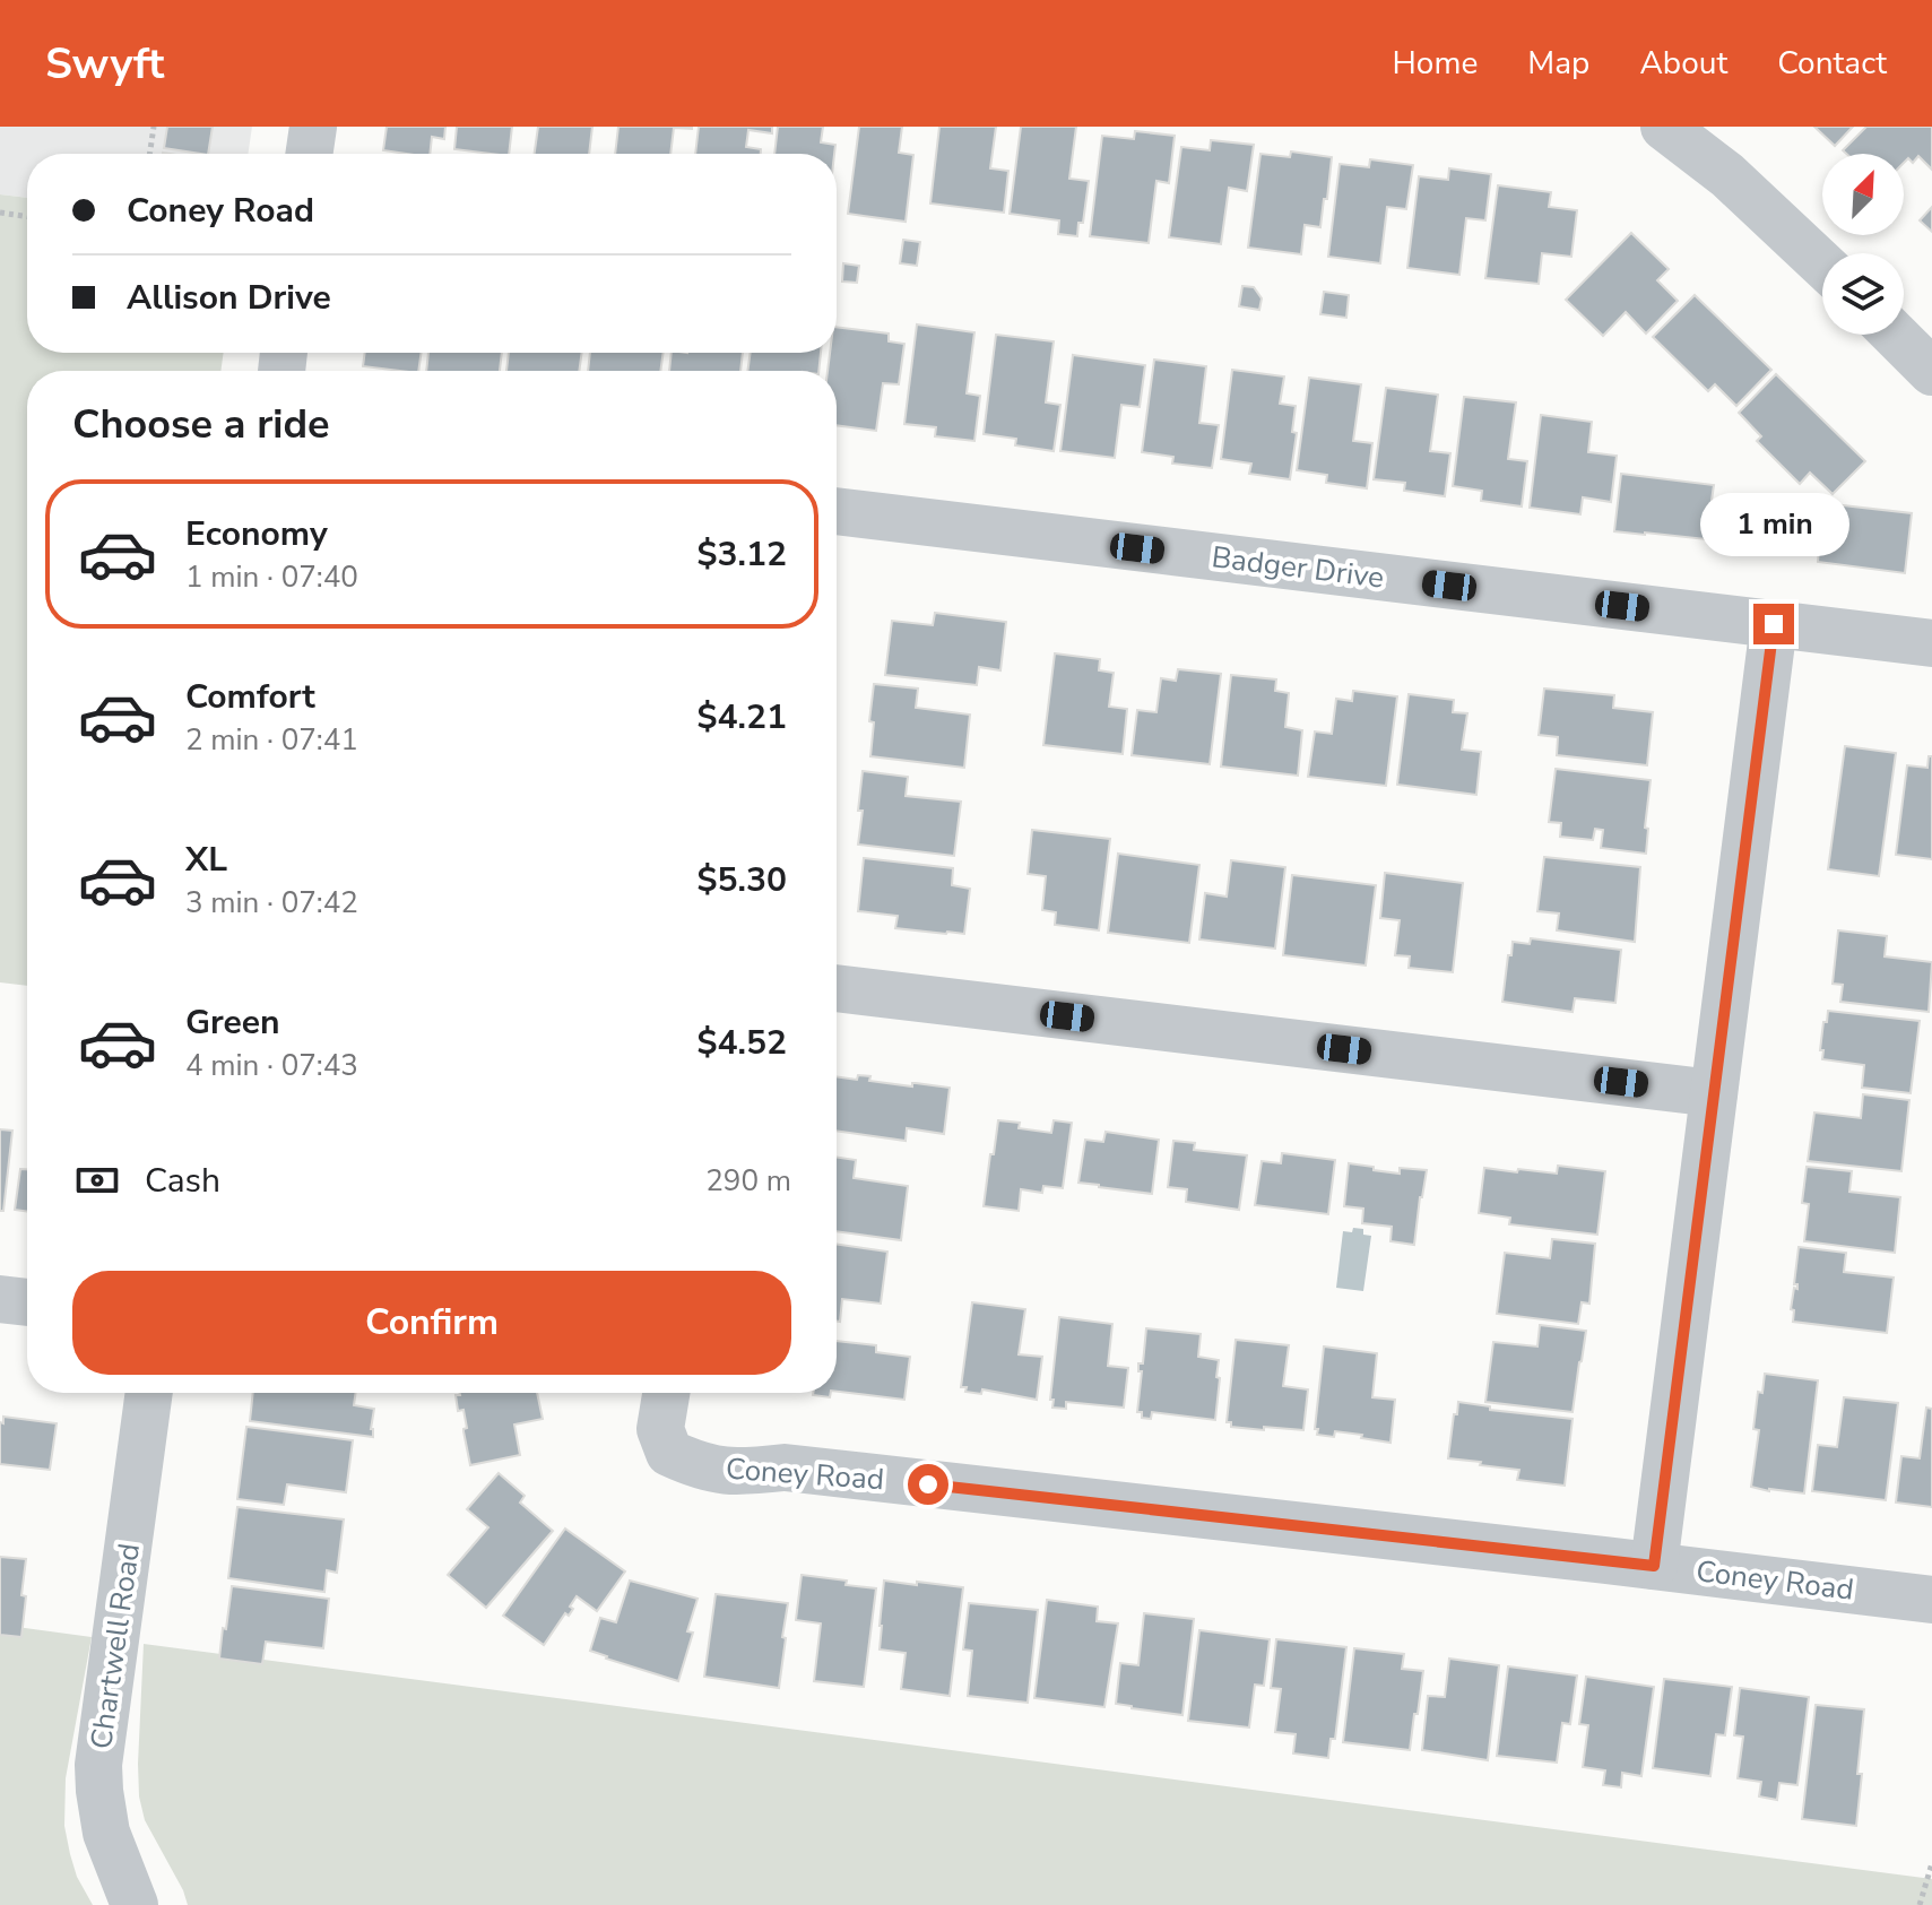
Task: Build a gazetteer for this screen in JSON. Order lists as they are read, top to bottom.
{
  "streets": {
    "street": ["Badger Drive", "Coney Road", "Chartwell Road"]
  },
  "north": "top right",
  "page": {
    "header": "Swyft",
    "nav": [
      "Home",
      "Map",
      "About",
      "Contact"
    ],
    "banner": ["Coney Road", "Allison Drive"],
    "heading": "Choose a ride",
    "list": [
      {
        "name": "Economy",
        "note": "1 min · 07:40",
        "value": "$3.12"
      },
      {
        "name": "Comfort",
        "note": "2 min · 07:41",
        "value": "$4.21"
      },
      {
        "name": "XL",
        "note": "3 min · 07:42",
        "value": "$5.30"
      },
      {
        "name": "Green",
        "note": "4 min · 07:43",
        "value": "$4.52"
      }
    ],
    "bubble": "1 min",
    "pay": ["Cash", "290 m"],
    "buttons": "Confirm"
  }
}
